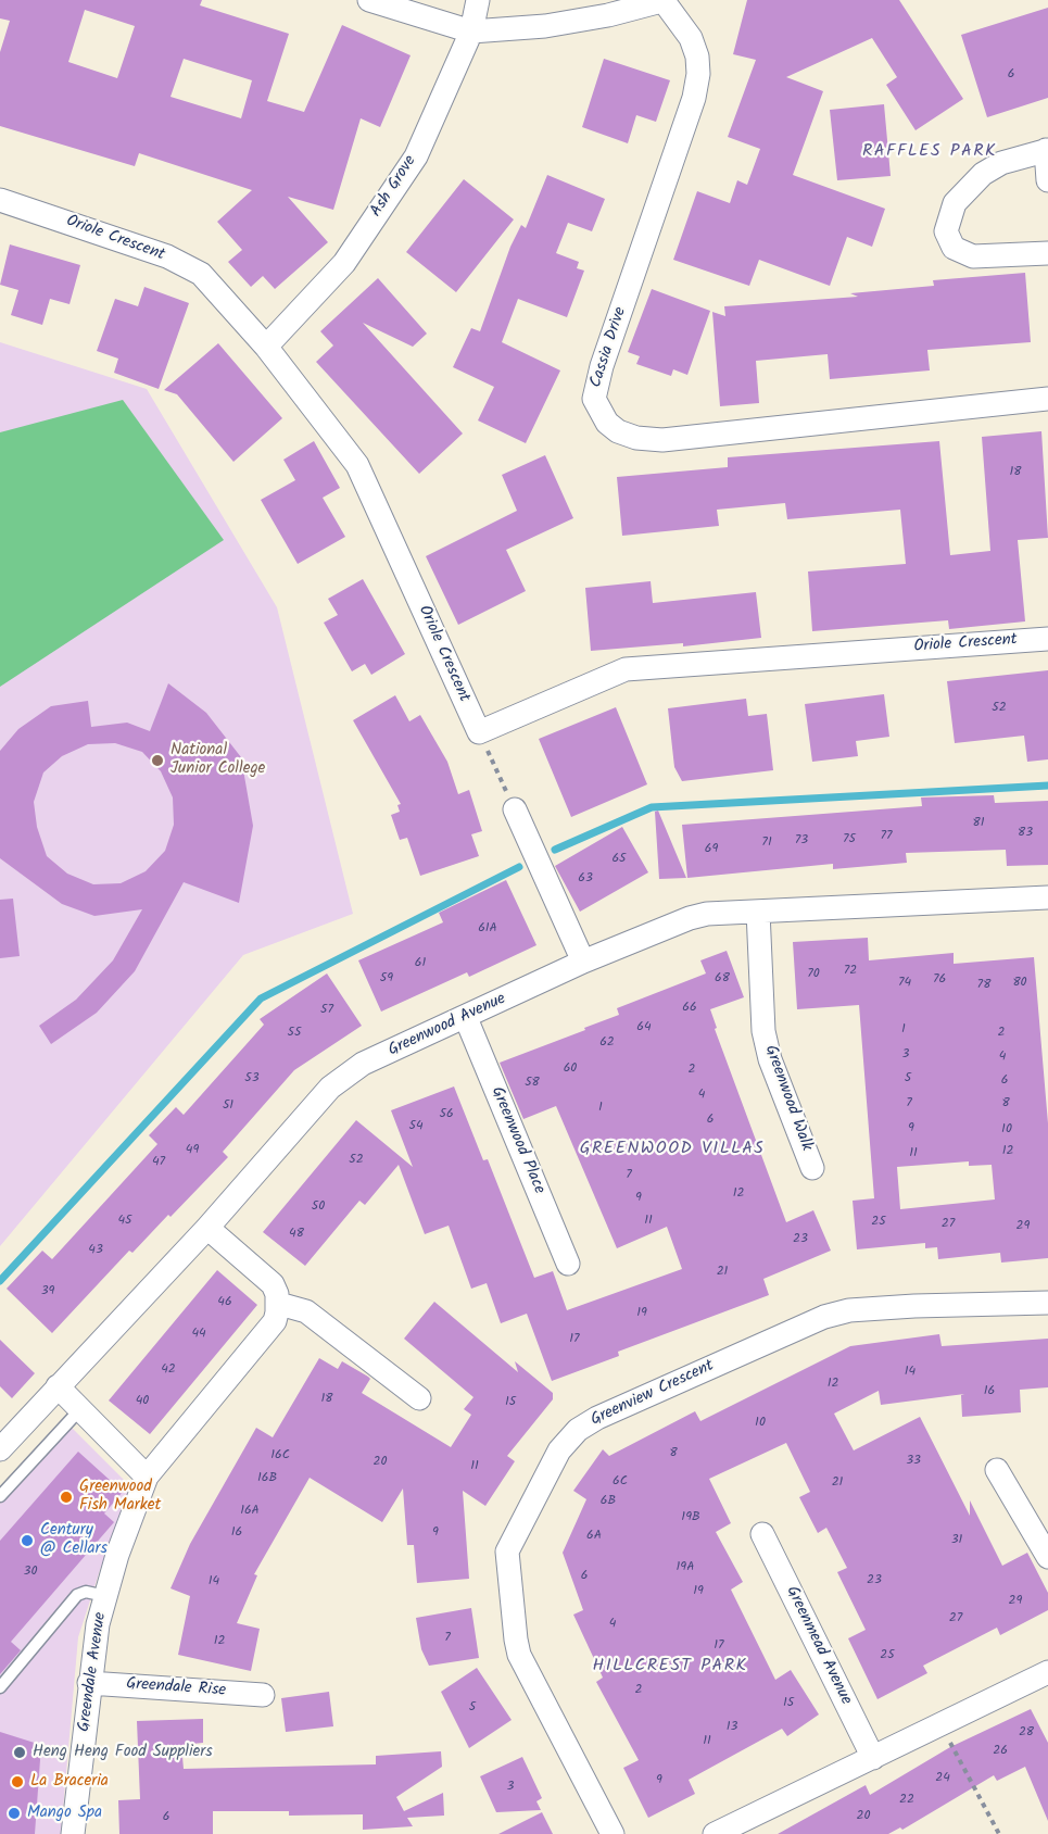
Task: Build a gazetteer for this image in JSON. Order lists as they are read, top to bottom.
{
  "streets": {
    "street": [
      "Ash Grove",
      "Oriole Crescent",
      "Cassia Drive",
      "Greenwood Avenue",
      "Greenwood Walk",
      "Greenwood Place",
      "Greenview Crescent",
      "Greenmead Avenue",
      "Greendale Avenue",
      "Greendale Rise"
    ]
  },
  "crossings": [
    ["Ash Grove", "Oriole Crescent"],
    ["Greenwood Avenue", "Greenwood Walk"],
    ["Greenwood Avenue", "Greenwood Place"],
    ["Greendale Avenue", "Greendale Rise"]
  ],
  "districts": ["RAFFLES PARK", "GREENWOOD VILLAS", "HILLCREST PARK"],
  "places": [
    "National Junior College",
    "Greenwood Fish Market",
    "Century @ Cellars",
    "Heng Heng Food Suppliers",
    "La Braceria",
    "Mango Spa"
  ],
  "house_numbers": [
    "6",
    "18",
    "52",
    "81",
    "83",
    "77",
    "75",
    "73",
    "71",
    "69",
    "65",
    "63",
    "61A",
    "61",
    "72",
    "70",
    "59",
    "68",
    "76",
    "74",
    "80",
    "78",
    "66",
    "57",
    "64",
    "1",
    "55",
    "2",
    "62",
    "3",
    "4",
    "60",
    "2",
    "53",
    "5",
    "6",
    "58",
    "4",
    "7",
    "8",
    "51",
    "1",
    "56",
    "6",
    "54",
    "9",
    "10",
    "49",
    "12",
    "11",
    "52",
    "47",
    "7",
    "12",
    "9",
    "50",
    "45",
    "11",
    "25",
    "27",
    "29",
    "48",
    "23",
    "43",
    "21",
    "39",
    "46",
    "19",
    "44",
    "17",
    "42",
    "14",
    "12",
    "16",
    "18",
    "40",
    "15",
    "10",
    "8",
    "16C",
    "33",
    "20",
    "11",
    "16B",
    "6C",
    "21",
    "6B",
    "16A",
    "19B",
    "16",
    "9",
    "6A",
    "31",
    "19A",
    "30",
    "6",
    "23",
    "14",
    "19",
    "29",
    "27",
    "4",
    "7",
    "12",
    "17",
    "25",
    "2",
    "15",
    "5",
    "13",
    "28",
    "11",
    "26",
    "24",
    "9",
    "3",
    "22",
    "20",
    "6"
  ]
}
